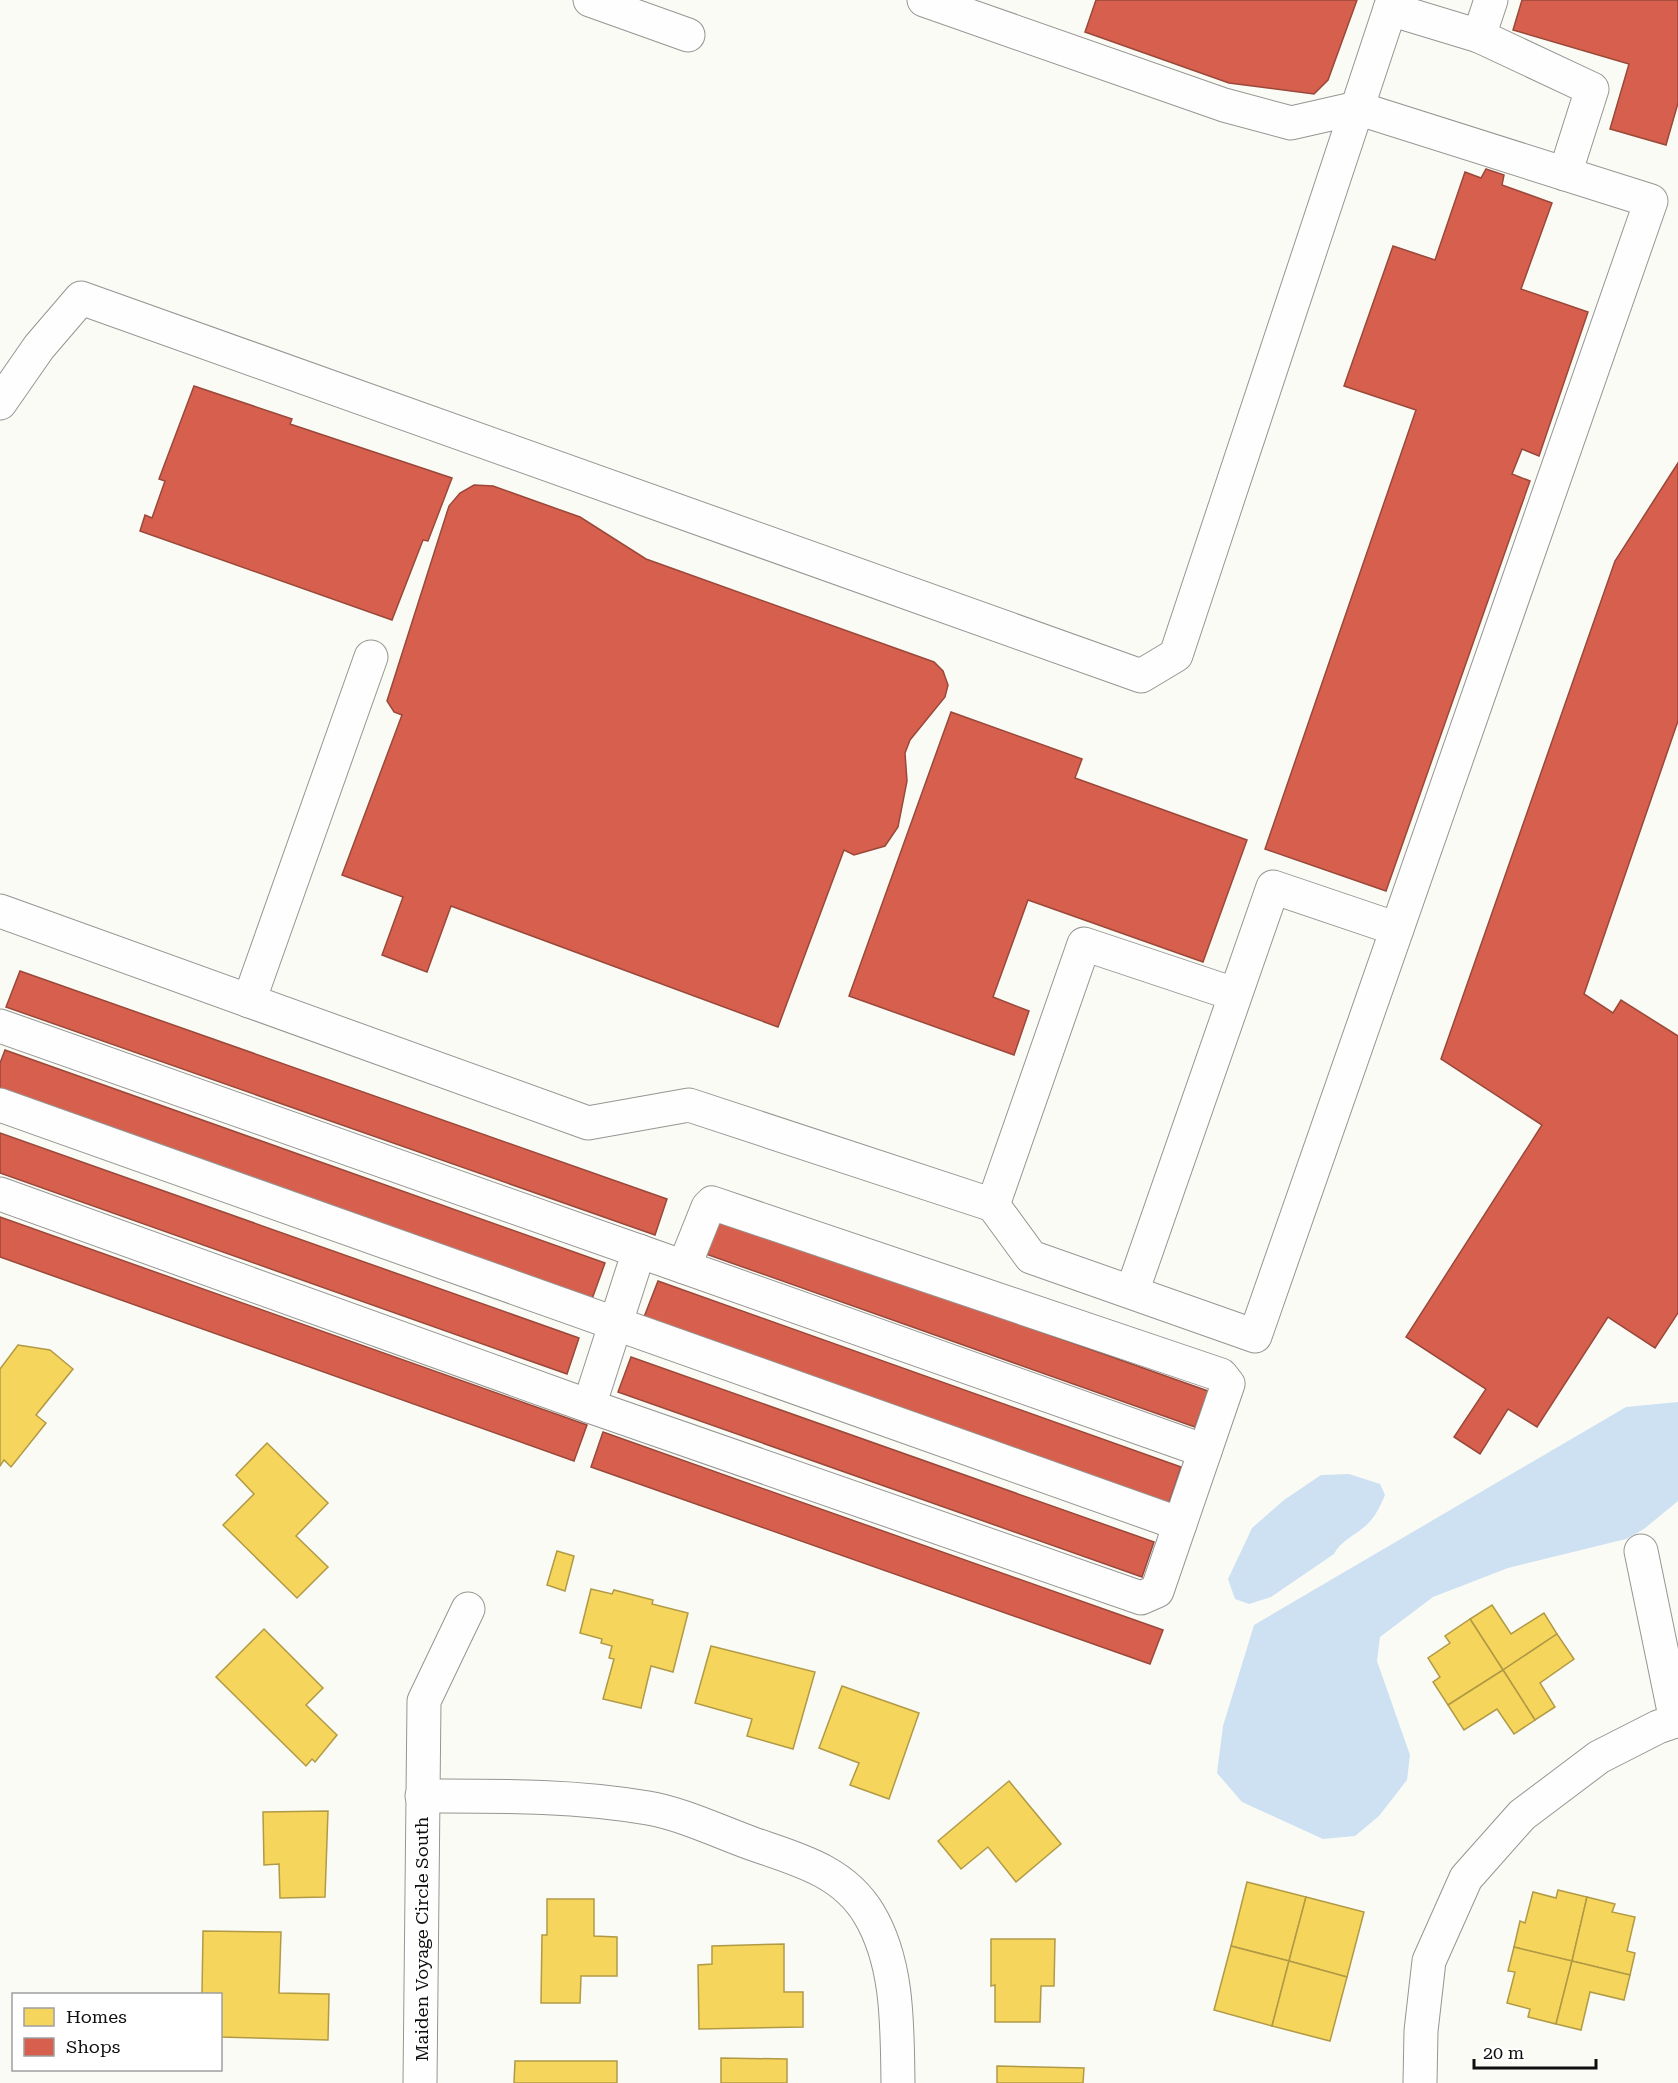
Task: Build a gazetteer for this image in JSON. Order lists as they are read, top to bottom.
{
  "streets": {
    "street": ["Maiden Voyage Circle South"]
  },
  "legend": ["Homes", "Shops"],
  "scale_bar": "20 m"
}
